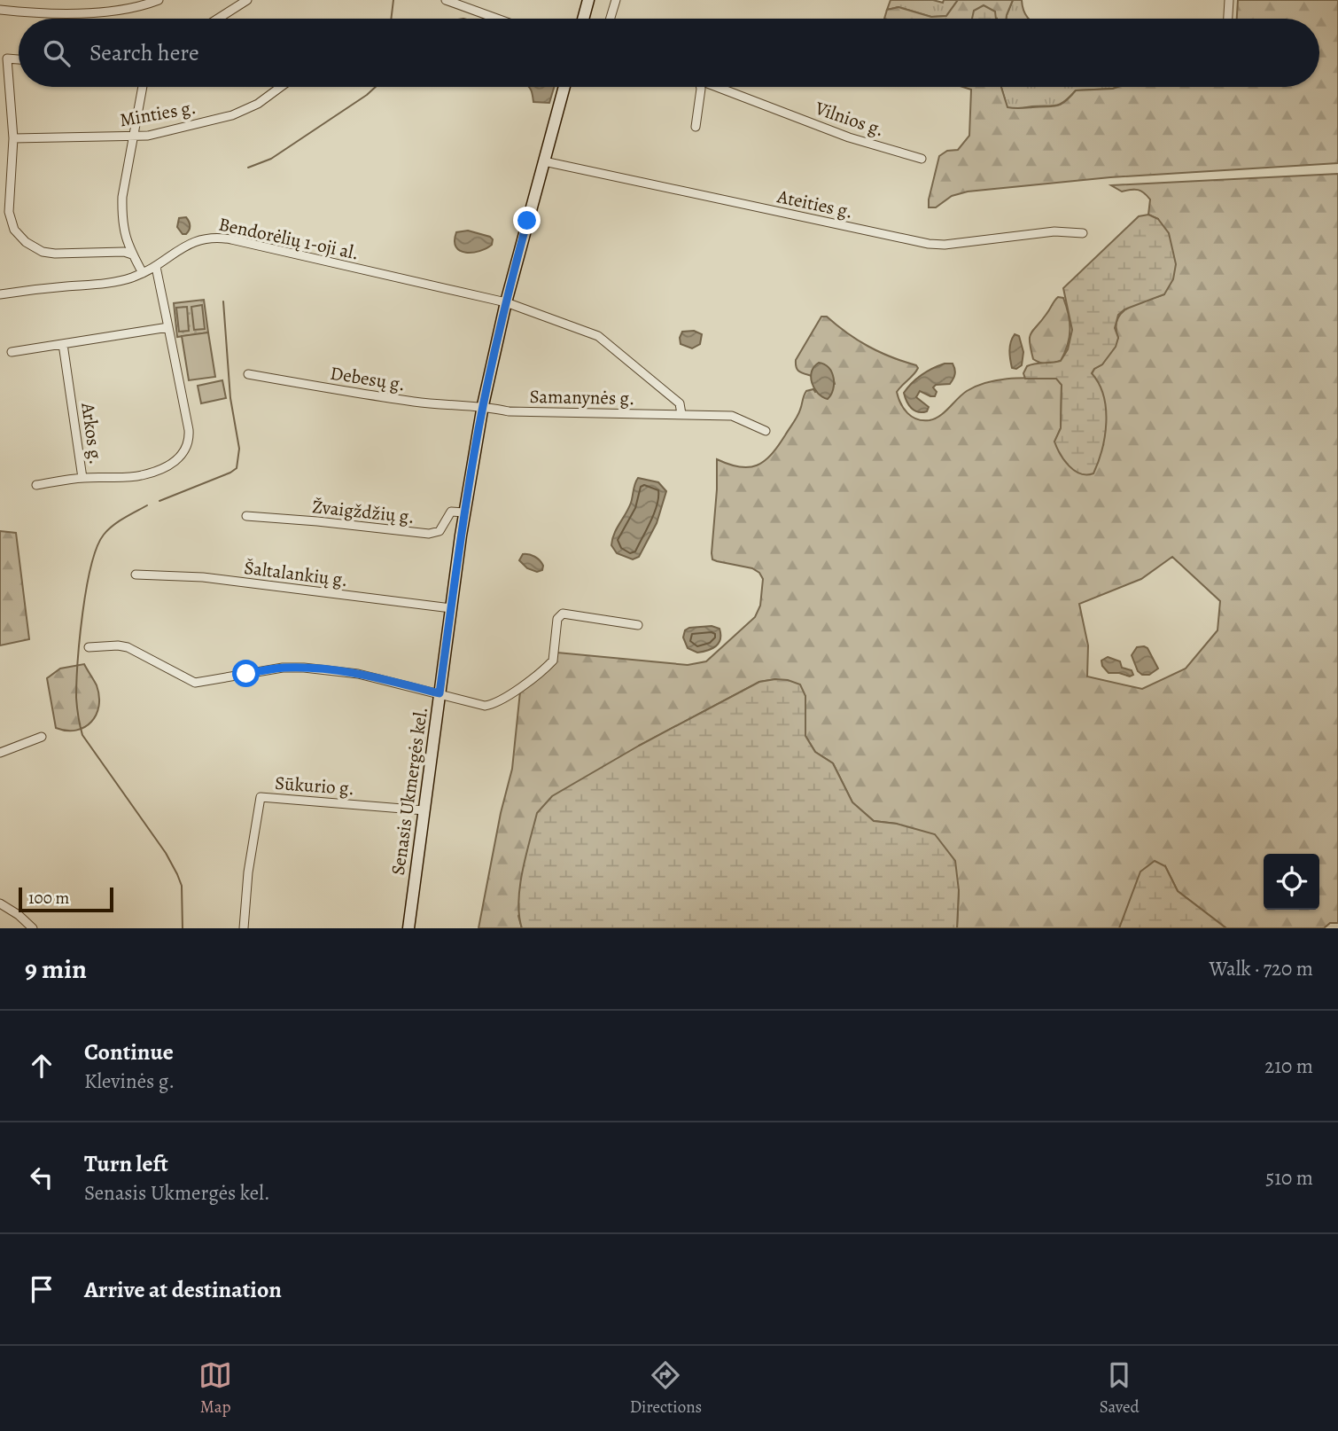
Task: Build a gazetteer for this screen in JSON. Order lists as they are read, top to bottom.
{
  "streets": {
    "main road": ["Senasis Ukmergės kel."],
    "street": [
      "Minties g.",
      "Vilnios g.",
      "Ateities g.",
      "Bendorėlių 1-oji al.",
      "Debesų g.",
      "Samanynės g.",
      "Arkos g.",
      "Žvaigždžių g.",
      "Šaltalankių g.",
      "Sūkurio g."
    ]
  },
  "crossings": [
    ["Ateities g.", "Senasis Ukmergės kel."],
    ["Bendorėlių 1-oji al.", "Samanynės g."],
    ["Bendorėlių 1-oji al.", "Arkos g."],
    ["Bendorėlių 1-oji al.", "Senasis Ukmergės kel."],
    ["Debesų g.", "Samanynės g."],
    ["Debesų g.", "Senasis Ukmergės kel."],
    ["Samanynės g.", "Senasis Ukmergės kel."],
    ["Žvaigždžių g.", "Senasis Ukmergės kel."],
    ["Šaltalankių g.", "Senasis Ukmergės kel."],
    ["Sūkurio g.", "Senasis Ukmergės kel."]
  ],
  "scale_bar": "100 m",
  "page": {
    "search": "Search here",
    "scale": "100 m",
    "heading": ["9 min", "Walk · 720 m"],
    "list": [
      ["Continue", "Klevinės g.", "210 m"],
      ["Turn left", "Senasis Ukmergės kel.", "510 m"],
      "Arrive at destination"
    ],
    "nav": ["Map", "Directions", "Saved"]
  }
}
